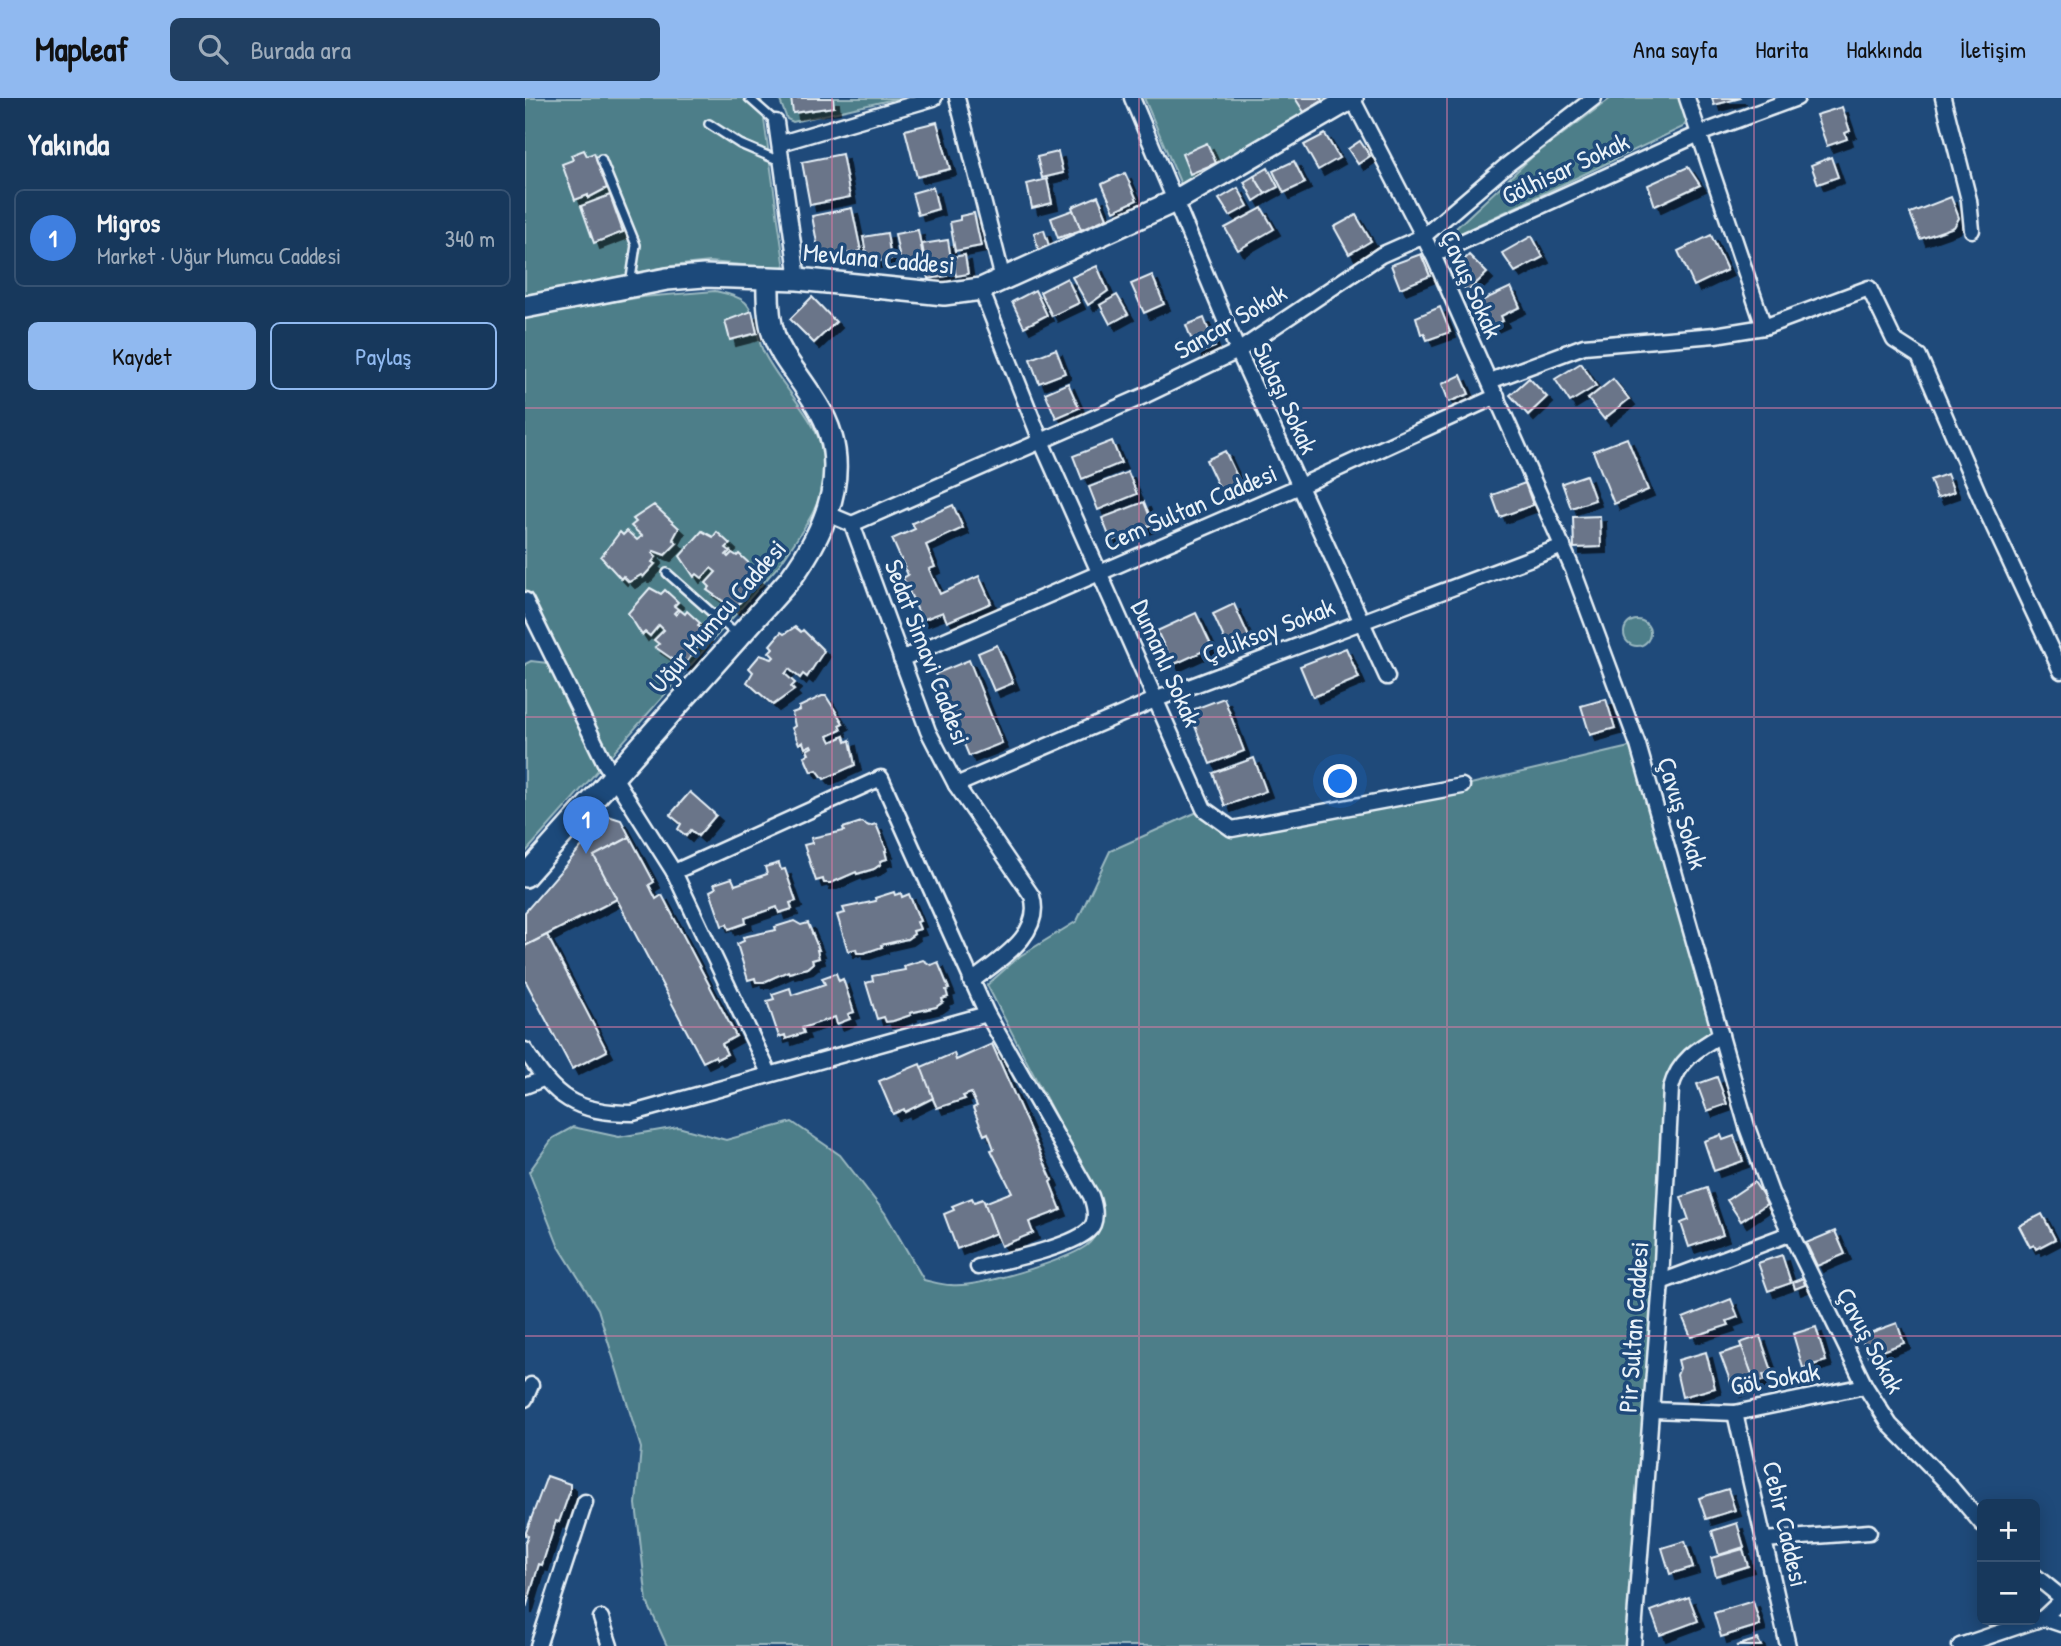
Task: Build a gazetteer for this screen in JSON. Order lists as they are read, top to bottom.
{
  "streets": {
    "street": [
      "Gölhisar Sokak",
      "Mevlana Caddesi",
      "Çavuş Sokak",
      "Sancar Sokak",
      "Subaşı Sokak",
      "Cem Sultan Caddesi",
      "Uğur Mumcu Caddesi",
      "Çeliksoy Sokak",
      "Sedat Simavi Caddesi",
      "Dumanlı Sokak",
      "Pir Sultan Caddesi",
      "Göl Sokak",
      "Cebir Caddesi"
    ]
  },
  "crossings": [
    ["Gölhisar Sokak", "Çavuş Sokak"],
    ["Mevlana Caddesi", "Çavuş Sokak"],
    ["Mevlana Caddesi", "Subaşı Sokak"],
    ["Mevlana Caddesi", "Uğur Mumcu Caddesi"],
    ["Mevlana Caddesi", "Dumanlı Sokak"],
    ["Çavuş Sokak", "Sancar Sokak"],
    ["Çavuş Sokak", "Cem Sultan Caddesi"],
    ["Çavuş Sokak", "Çeliksoy Sokak"],
    ["Çavuş Sokak", "Pir Sultan Caddesi"],
    ["Çavuş Sokak", "Göl Sokak"],
    ["Sancar Sokak", "Subaşı Sokak"],
    ["Sancar Sokak", "Sedat Simavi Caddesi"],
    ["Sancar Sokak", "Dumanlı Sokak"],
    ["Subaşı Sokak", "Cem Sultan Caddesi"],
    ["Subaşı Sokak", "Çeliksoy Sokak"],
    ["Cem Sultan Caddesi", "Sedat Simavi Caddesi"],
    ["Cem Sultan Caddesi", "Dumanlı Sokak"],
    ["Çeliksoy Sokak", "Sedat Simavi Caddesi"],
    ["Çeliksoy Sokak", "Dumanlı Sokak"],
    ["Pir Sultan Caddesi", "Göl Sokak"],
    ["Göl Sokak", "Cebir Caddesi"]
  ],
  "page": {
    "header": "Mapleaf",
    "search": "Burada ara",
    "nav": [
      "Ana sayfa",
      "Harita",
      "Hakkında",
      "İletişim"
    ],
    "heading": "Yakında",
    "list": [
      {
        "mark": "1",
        "name": "Migros",
        "note": "Market · Uğur Mumcu Caddesi",
        "value": "340 m"
      }
    ],
    "buttons": ["Kaydet", "Paylaş"],
    "pins": "1",
    "map_buttons": ["+", "−"]
  }
}
